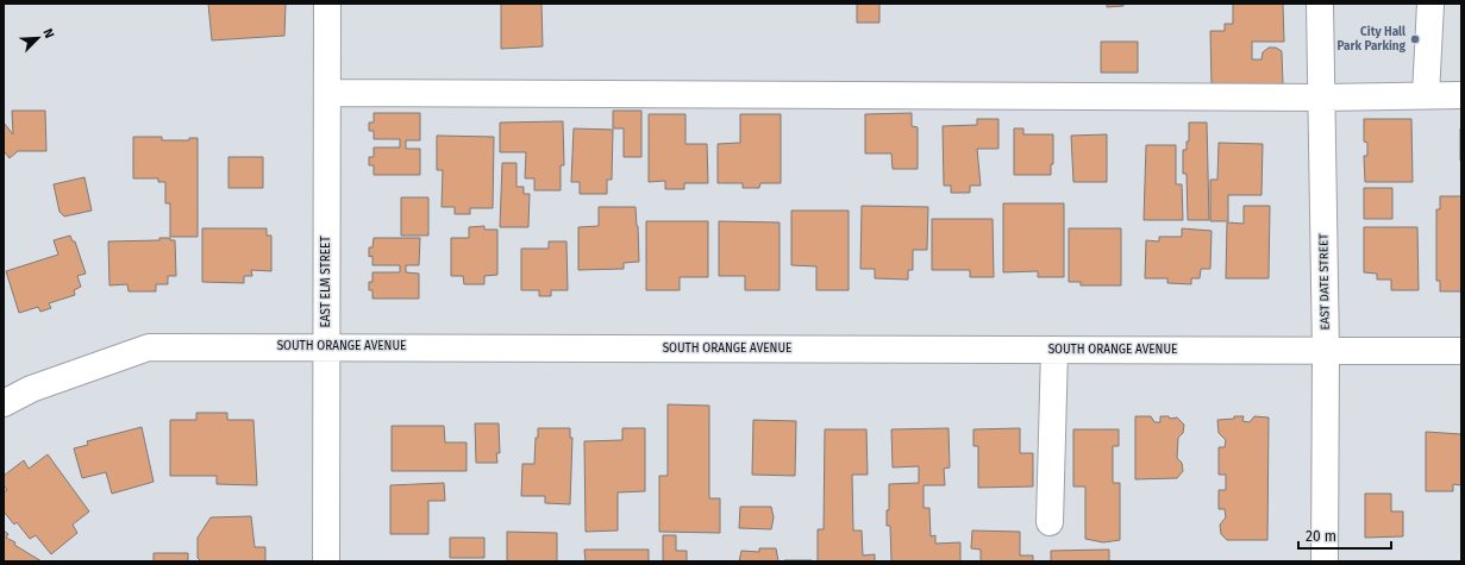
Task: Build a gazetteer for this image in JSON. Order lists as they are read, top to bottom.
{
  "streets": {
    "street": ["EAST ELM STREET", "EAST DATE STREET", "SOUTH ORANGE AVENUE"]
  },
  "crossings": [
    ["EAST ELM STREET", "SOUTH ORANGE AVENUE"],
    ["EAST DATE STREET", "SOUTH ORANGE AVENUE"]
  ],
  "places": ["City Hall Park Parking"],
  "scale_bar": "20 m",
  "north": "top right"
}
